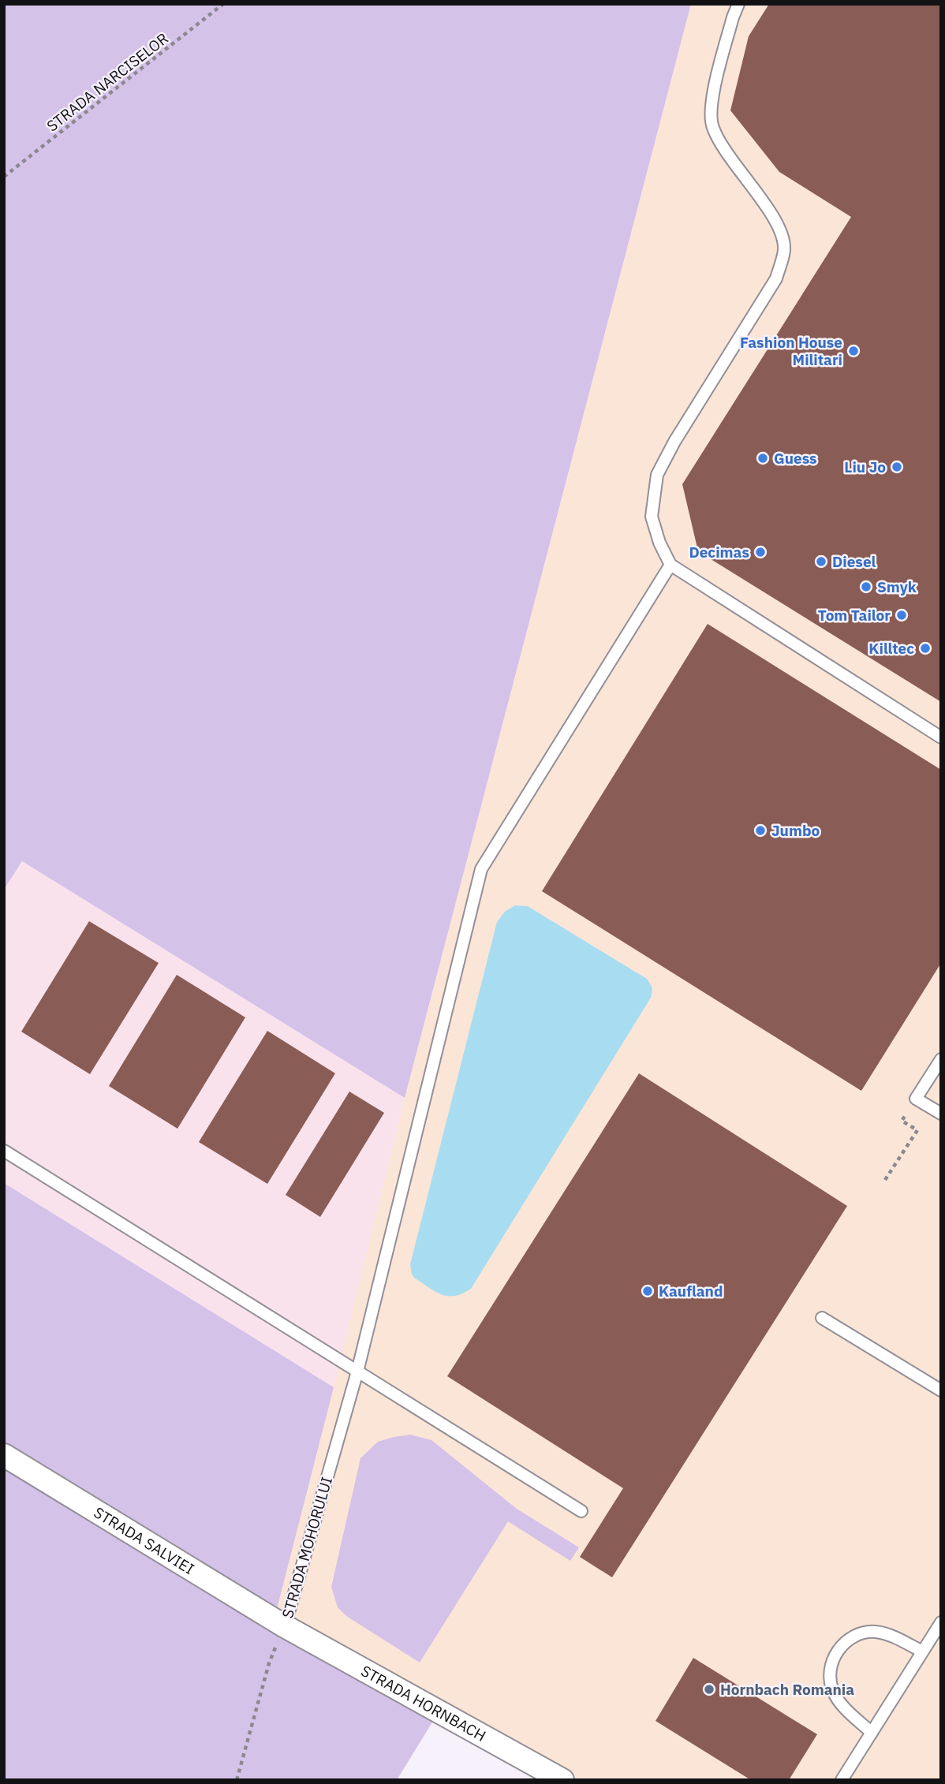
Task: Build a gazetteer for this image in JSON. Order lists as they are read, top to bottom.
{
  "streets": {
    "street": ["STRADA SALVIEI", "STRADA HORNBACH"],
    "lane": ["STRADA MOHORULUI"],
    "path": ["STRADA NARCISELOR"]
  },
  "crossings": [
    ["STRADA SALVIEI", "STRADA MOHORULUI"],
    ["STRADA SALVIEI", "STRADA HORNBACH"],
    ["STRADA MOHORULUI", "STRADA HORNBACH"]
  ],
  "places": [
    "Fashion House Militari",
    "Guess",
    "Liu Jo",
    "Decimas",
    "Diesel",
    "Smyk",
    "Tom Tailor",
    "Killtec",
    "Jumbo",
    "Kaufland",
    "Hornbach Romania"
  ]
}
